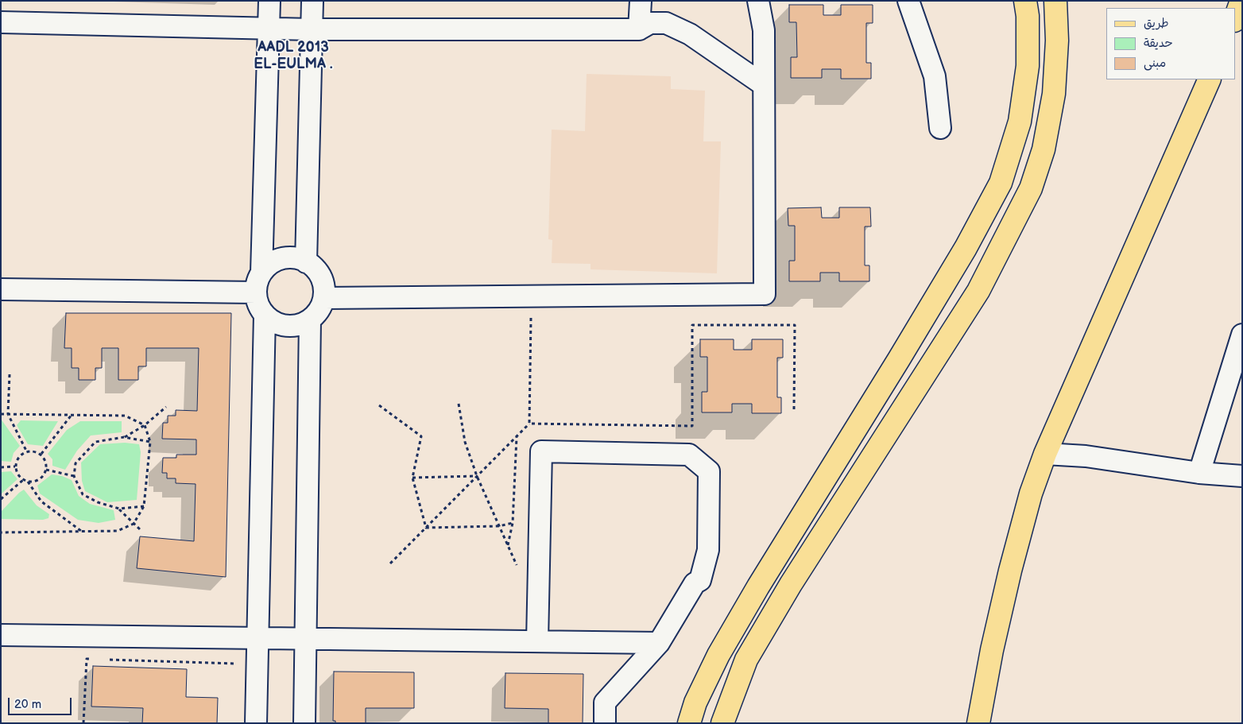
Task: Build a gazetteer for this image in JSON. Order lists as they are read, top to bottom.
{
  "districts": ["AADL 2013 EL-EULMA ."],
  "legend": ["طريق", "حديقة", "مبنى"],
  "scale_bar": "20 m"
}
